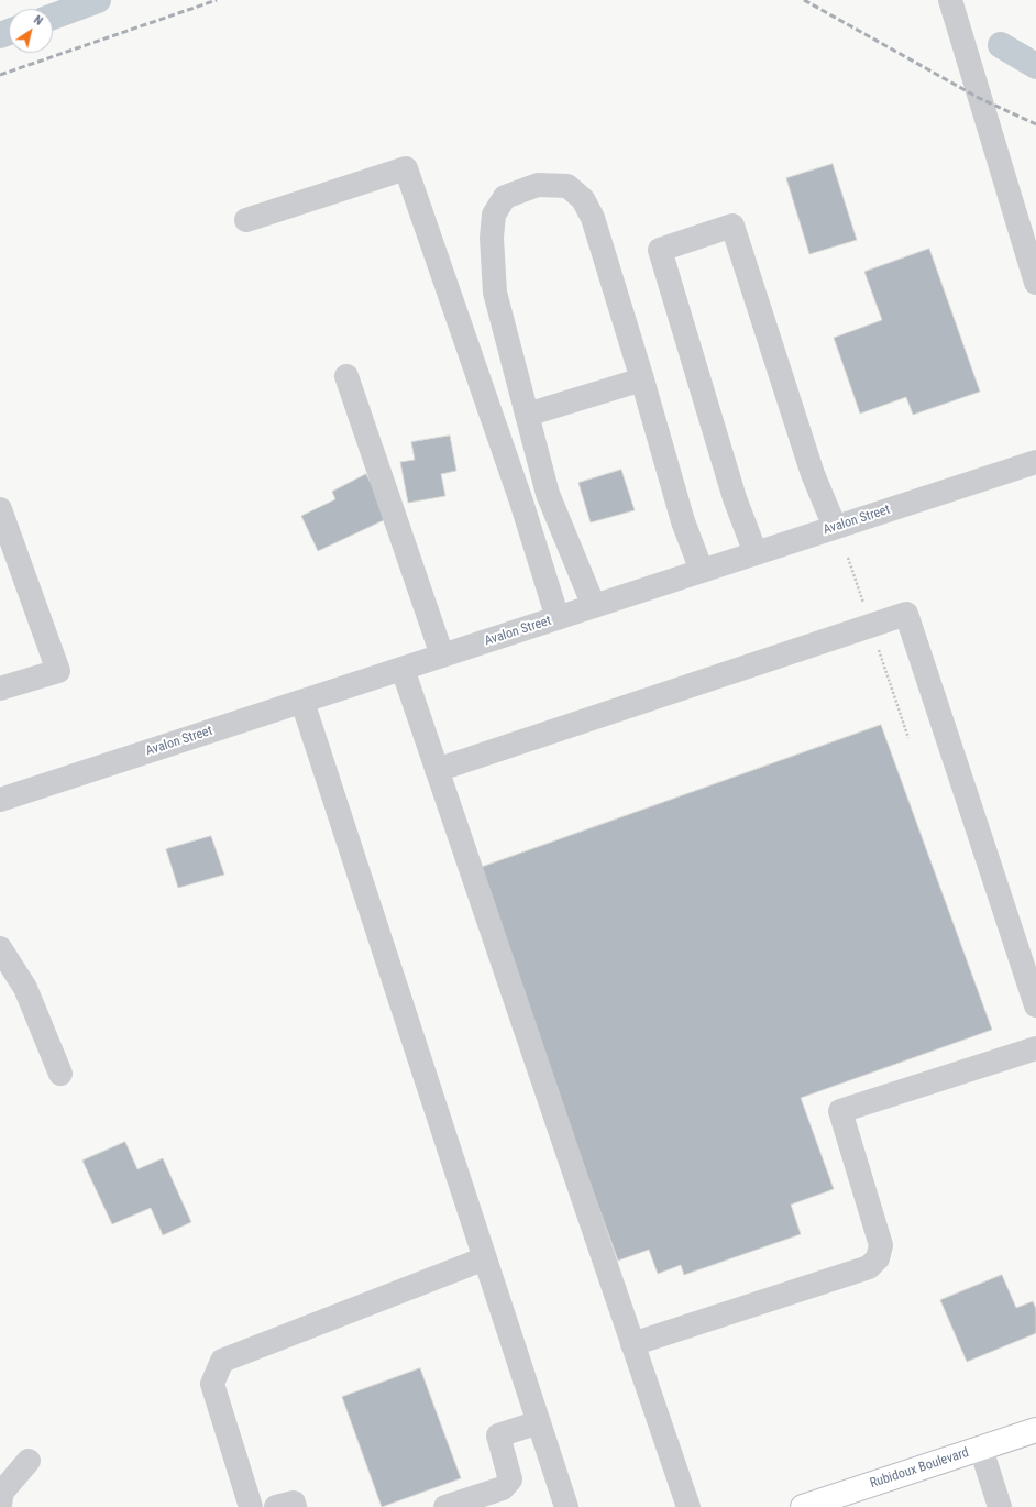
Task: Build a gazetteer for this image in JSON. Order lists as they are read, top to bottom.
{
  "streets": {
    "main road": ["Rubidoux Boulevard"],
    "street": ["Avalon Street"]
  },
  "north": "top right"
}
